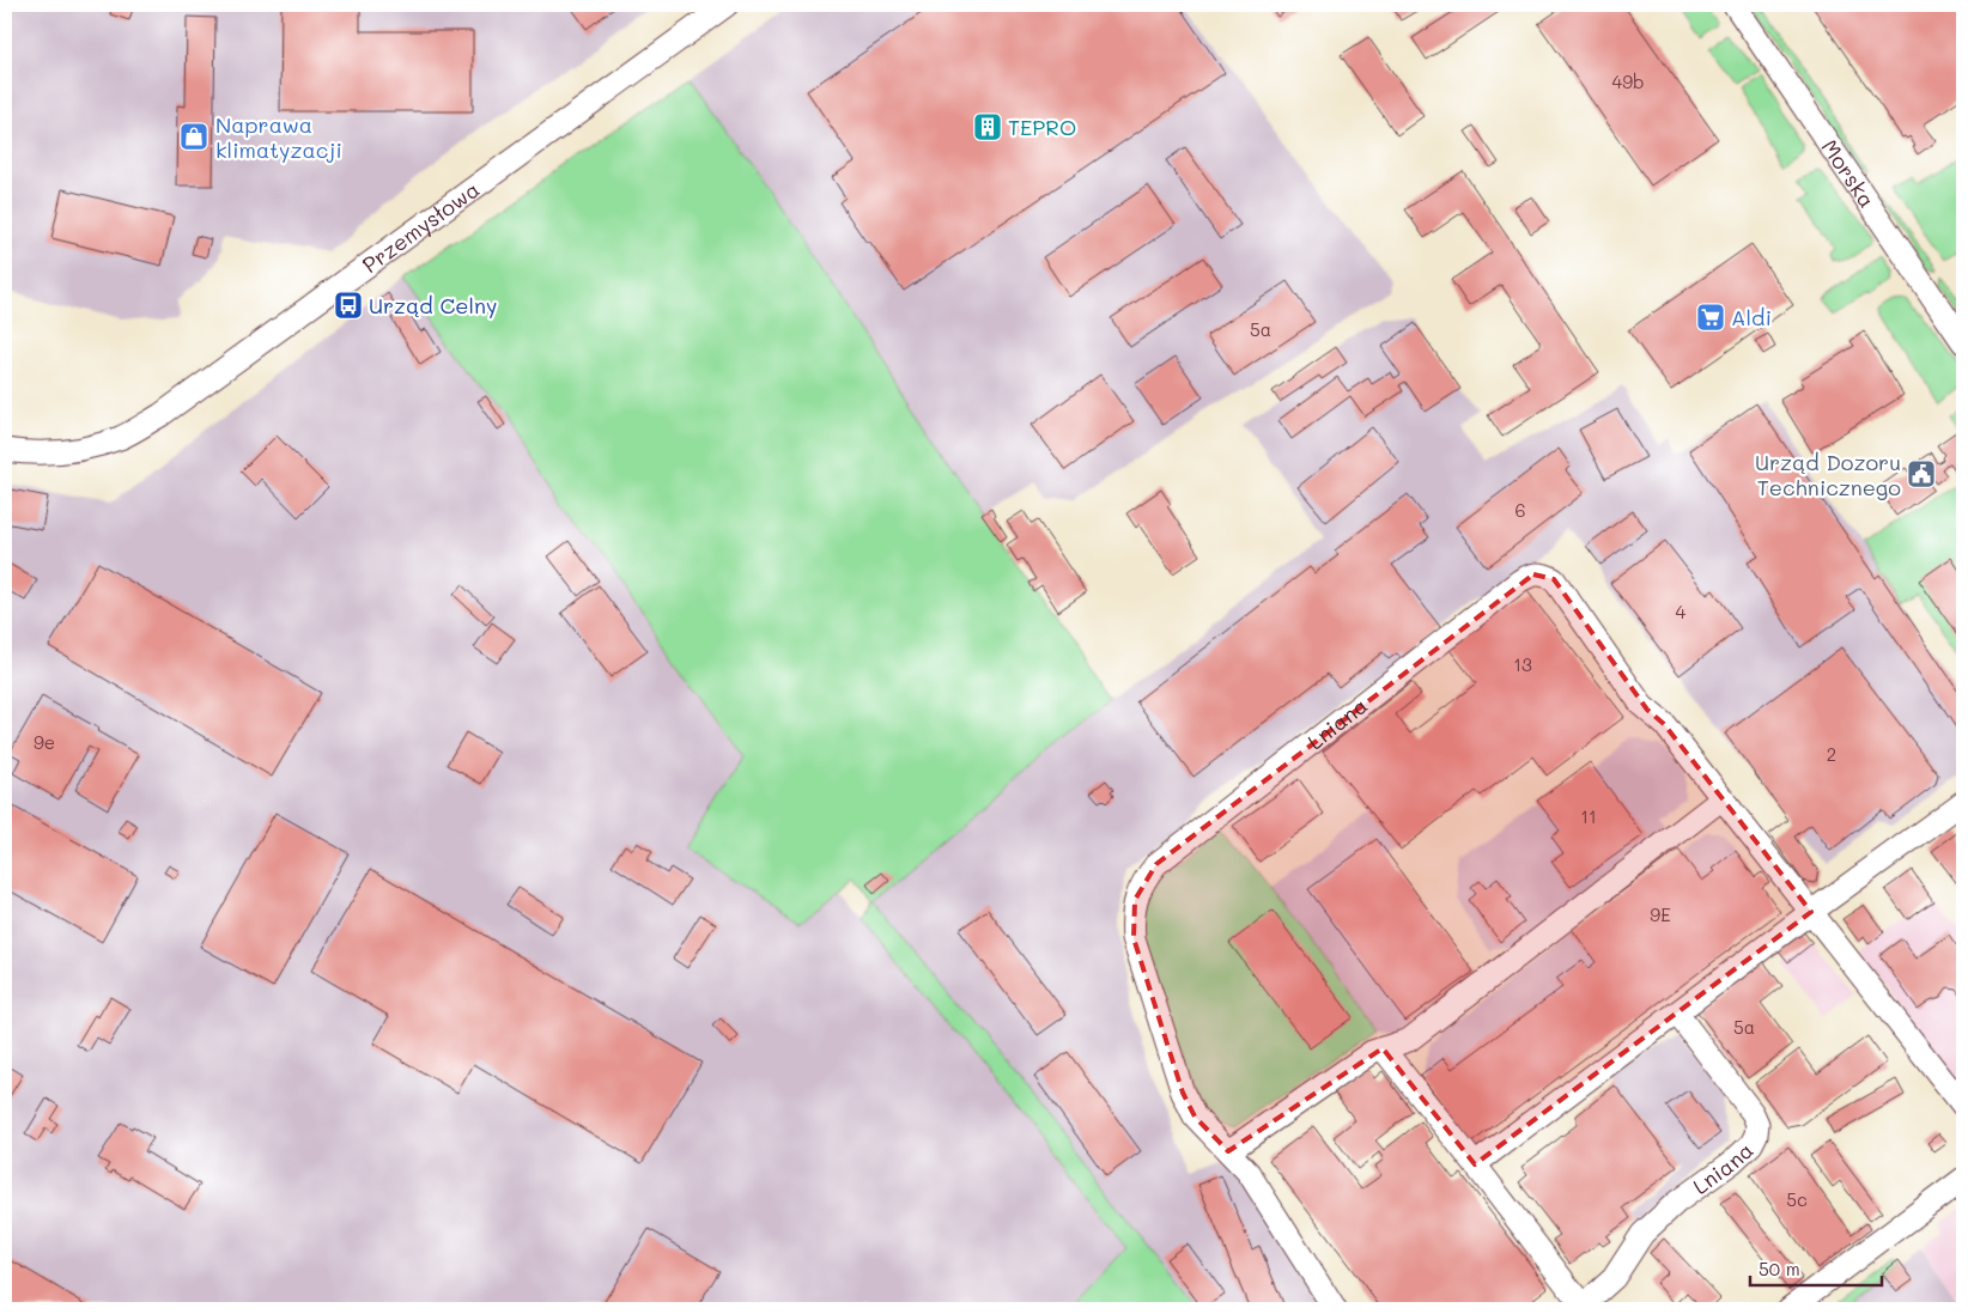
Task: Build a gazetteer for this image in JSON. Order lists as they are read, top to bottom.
{
  "streets": {
    "street": ["Morska", "Przemysłowa", "Lniana"]
  },
  "places": {
    "building": ["TEPRO"],
    "shop": ["Naprawa klimatyzacji"],
    "bus stop": ["Urząd Celny"],
    "supermarket": ["Aldi"],
    "public building": ["Urząd Dozoru Technicznego"]
  },
  "house_numbers": [
    "49b",
    "5a",
    "6",
    "4",
    "13",
    "9e",
    "2",
    "11",
    "9E",
    "5a",
    "5c"
  ],
  "scale_bar": "50 m"
}
